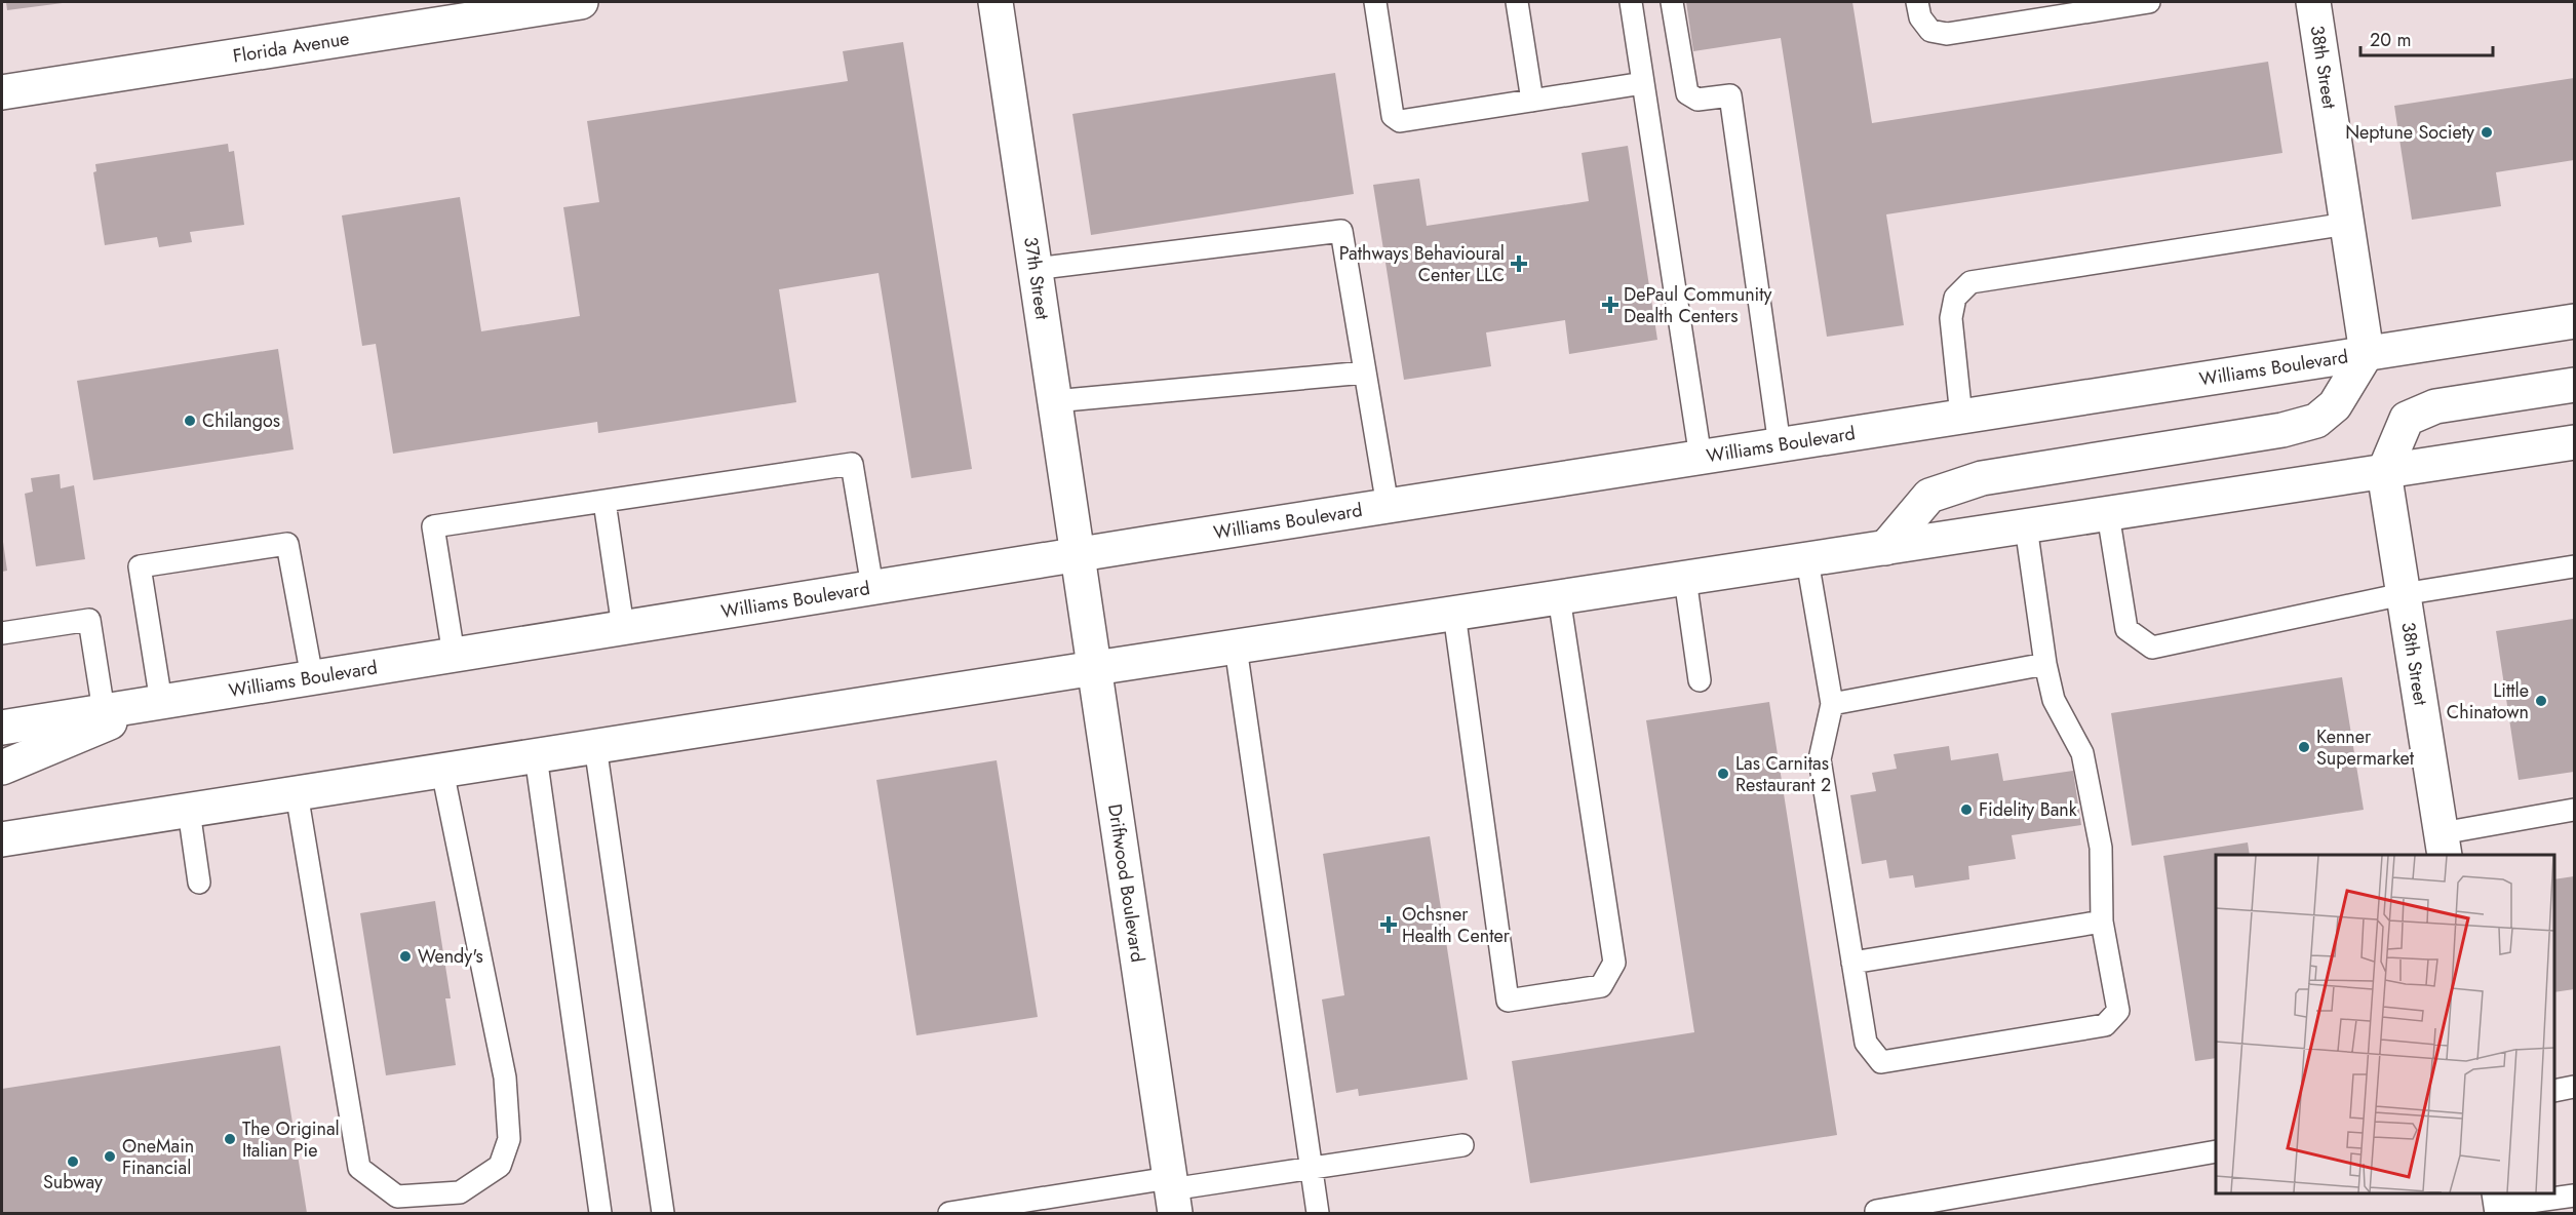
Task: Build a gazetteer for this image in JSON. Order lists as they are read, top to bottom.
{
  "streets": {
    "main road": [
      "Florida Avenue",
      "38th Street",
      "37th Street",
      "Williams Boulevard",
      "Driftwood Boulevard"
    ]
  },
  "crossings": [
    ["38th Street", "Williams Boulevard"],
    ["37th Street", "Williams Boulevard"],
    ["37th Street", "Driftwood Boulevard"],
    ["Williams Boulevard", "Driftwood Boulevard"]
  ],
  "places": {
    "other": [
      "Neptune Society",
      "Chilangos",
      "Little Chinatown",
      "Kenner Supermarket",
      "Las Carnitas Restaurant 2",
      "Fidelity Bank",
      "Wendy's",
      "The Original Italian Pie",
      "OneMain Financial",
      "Subway"
    ],
    "health": ["Pathways Behavioural Center LLC", "DePaul Community Dealth Centers", "Ochsner Health Center"]
  },
  "scale_bar": "20 m"
}
